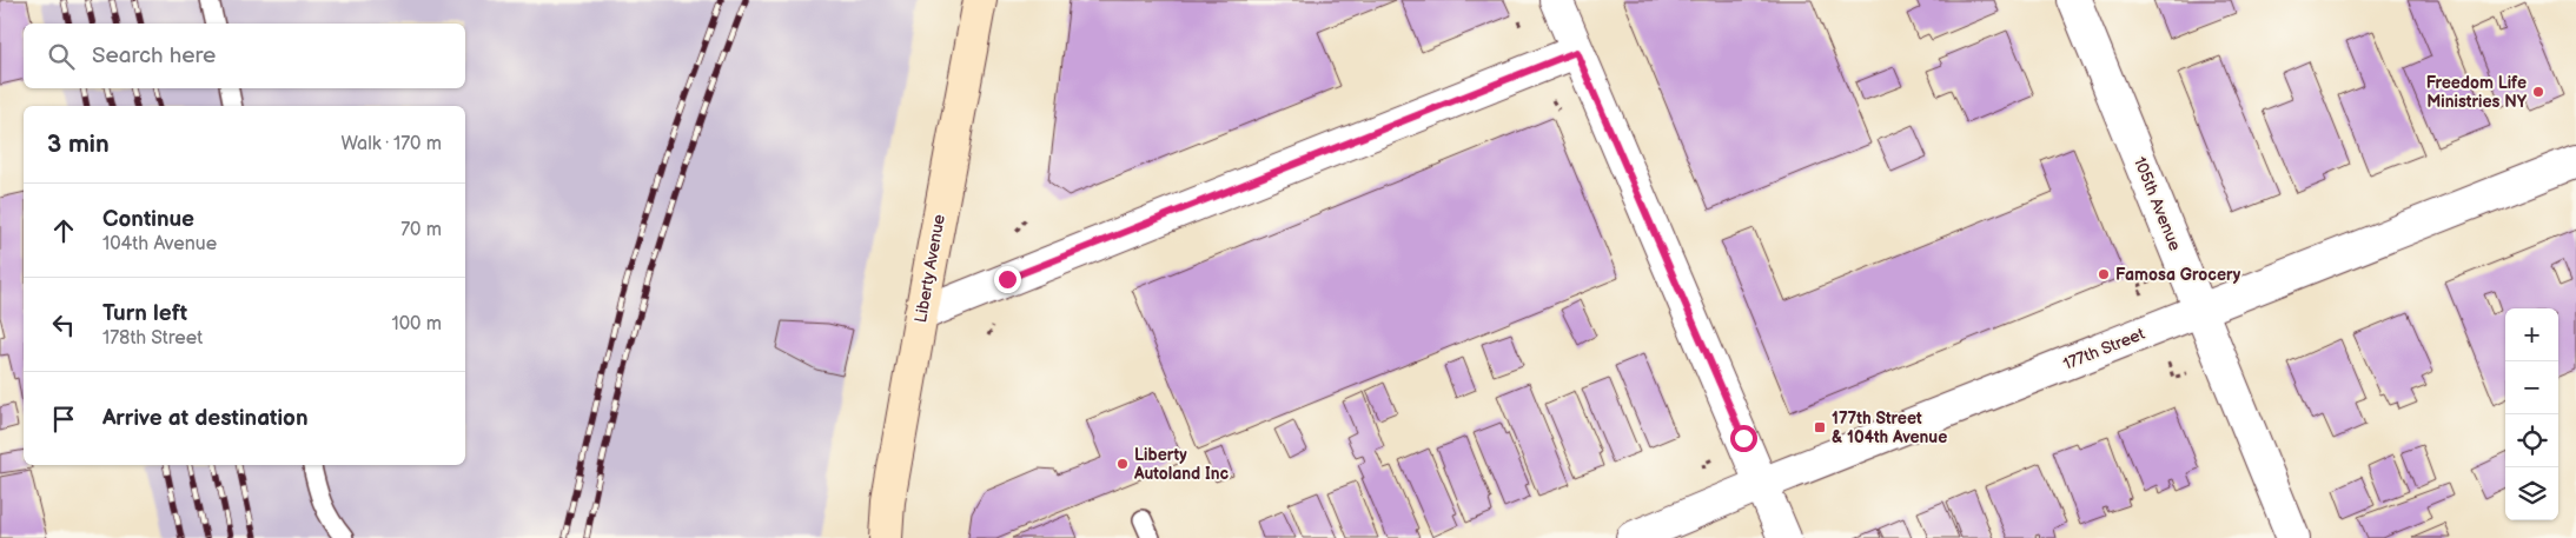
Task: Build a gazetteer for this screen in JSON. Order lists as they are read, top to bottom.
{
  "streets": {
    "main road": ["Liberty Avenue"],
    "street": ["105th Avenue", "177th Street"]
  },
  "crossings": [
    ["105th Avenue", "177th Street"]
  ],
  "places": {
    "other": ["Freedom Life Ministries NY", "Famosa Grocery", "Liberty Autoland Inc"],
    "transit": ["177th Street & 104th Avenue"]
  },
  "page": {
    "search": "Search here",
    "heading": ["3 min", "Walk · 170 m"],
    "list": [
      ["Continue", "104th Avenue", "70 m"],
      ["Turn left", "178th Street", "100 m"],
      "Arrive at destination"
    ],
    "map_buttons": ["+", "−"]
  }
}
